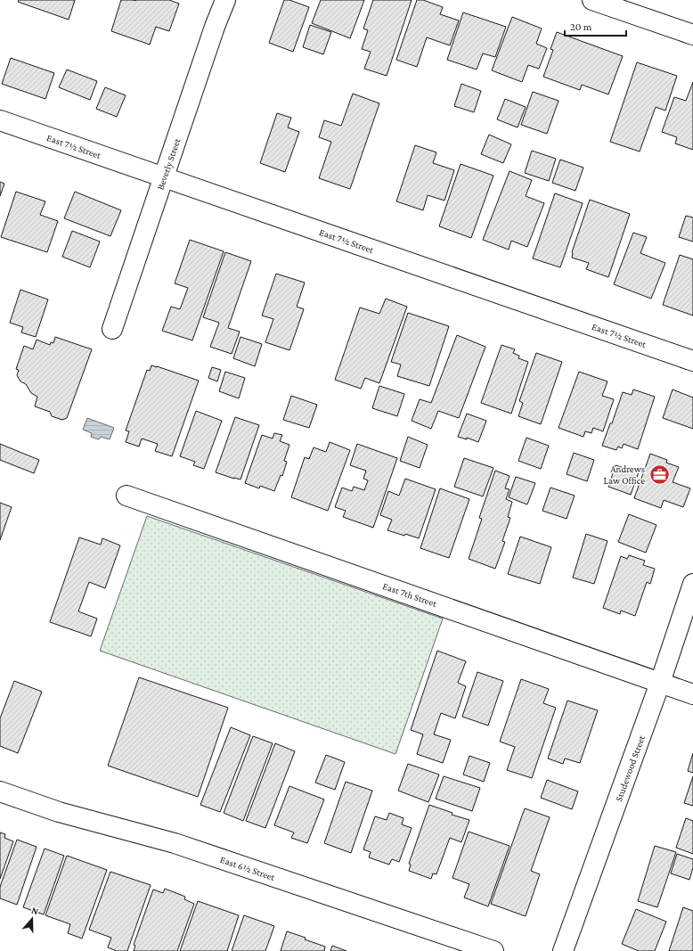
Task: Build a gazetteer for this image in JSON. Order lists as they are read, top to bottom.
{
  "streets": {
    "street": [
      "East 7½ Street",
      "Beverly Street",
      "East 7th Street",
      "Studewood Street",
      "East 6½ Street"
    ]
  },
  "crossings": [
    ["East 7½ Street", "Beverly Street"],
    ["East 7th Street", "Studewood Street"]
  ],
  "places": {
    "office": ["Andrews Law Office"]
  },
  "scale_bar": "20 m",
  "north": "top"
}
